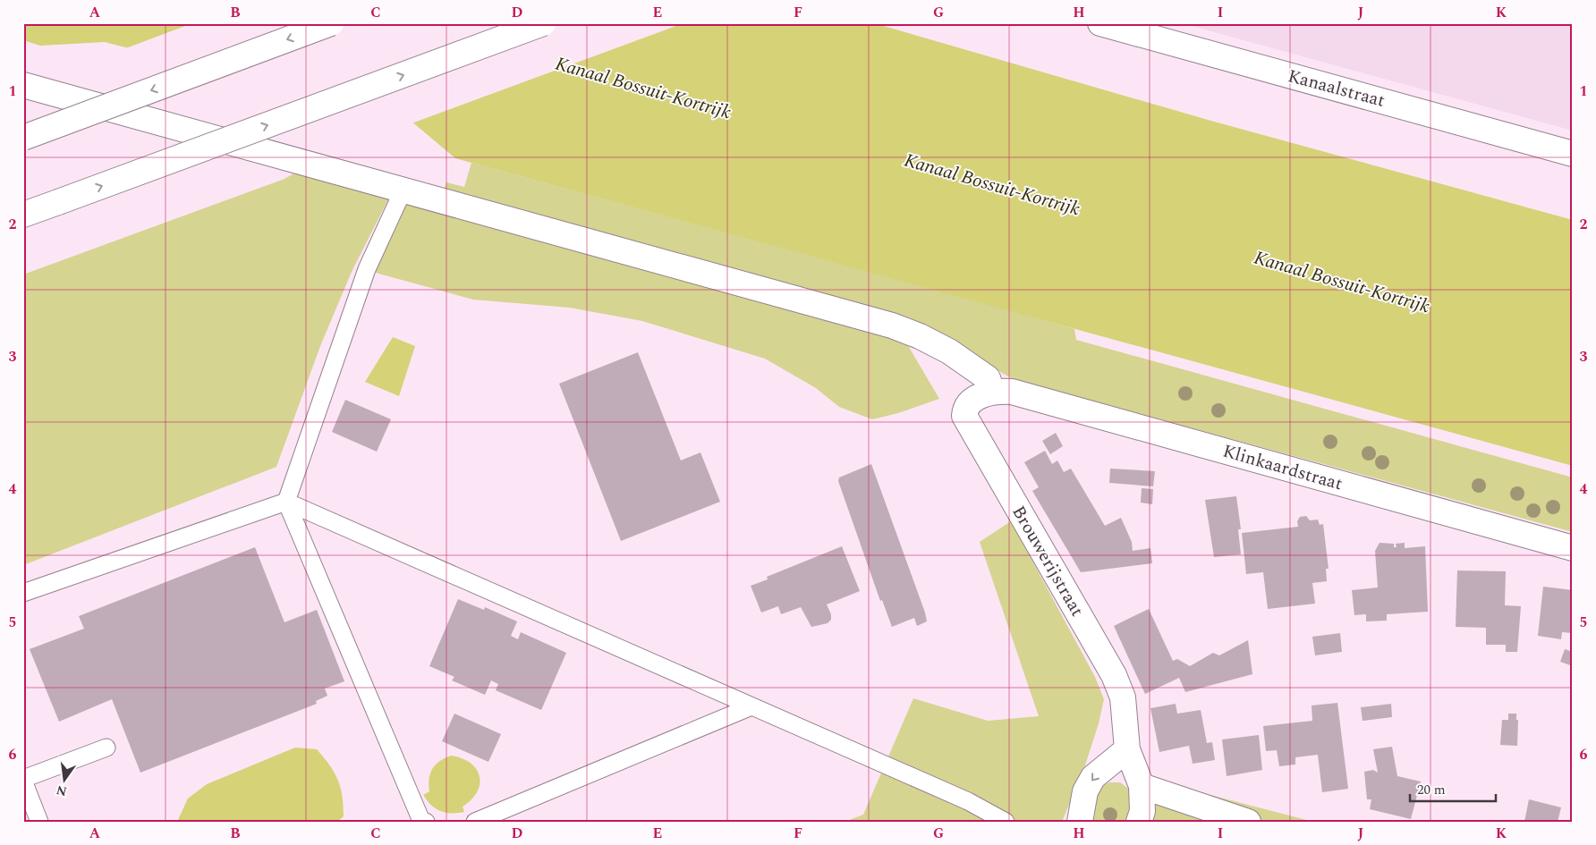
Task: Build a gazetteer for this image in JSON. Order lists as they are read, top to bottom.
{
  "streets": {
    "main road": ["Kanaalstraat", "Klinkaardstraat", "Brouwerijstraat"]
  },
  "crossings": [
    ["Klinkaardstraat", "Brouwerijstraat"]
  ],
  "water": ["Kanaal Bossuit-Kortrijk"],
  "scale_bar": "20 m",
  "north": "bottom",
  "grid": {
    "columns": [
      "A",
      "B",
      "C",
      "D",
      "E",
      "F",
      "G",
      "H",
      "I",
      "J",
      "K"
    ],
    "rows": [
      "1",
      "2",
      "3",
      "4",
      "5",
      "6"
    ]
  }
}
